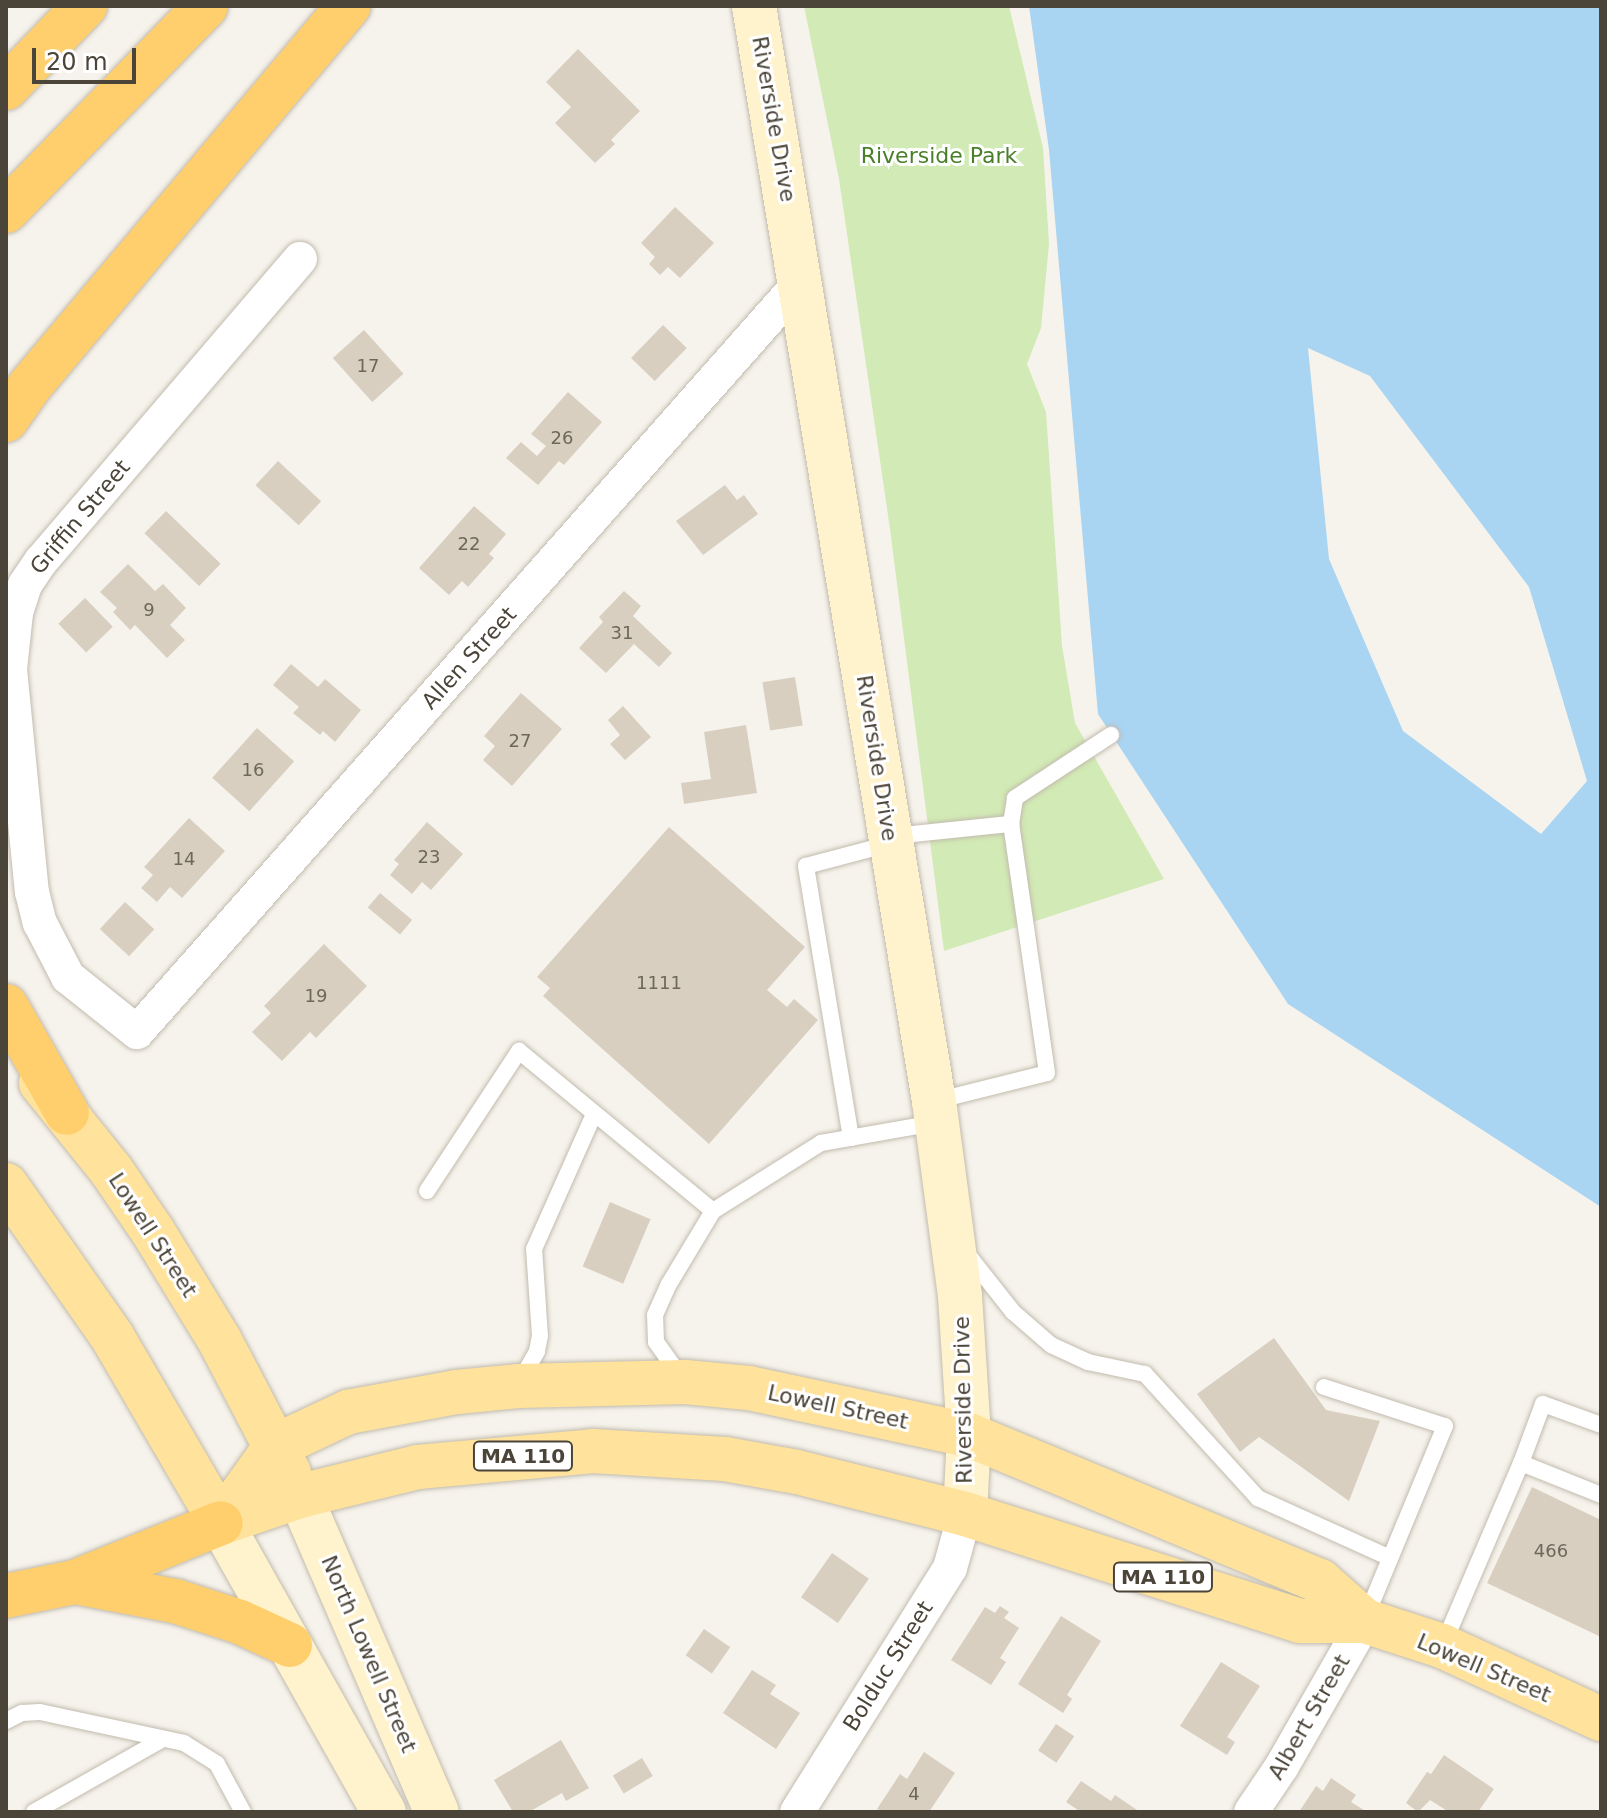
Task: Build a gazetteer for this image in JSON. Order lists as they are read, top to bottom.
{
  "streets": {
    "main road": [
      "Riverside Drive",
      "Lowell Street",
      "MA 110",
      "North Lowell Street"
    ],
    "street": [
      "Griffin Street",
      "Allen Street",
      "Bolduc Street",
      "Albert Street"
    ]
  },
  "crossings": [
    ["Riverside Drive", "Allen Street"],
    ["Riverside Drive", "Lowell Street"],
    ["Riverside Drive", "Bolduc Street"],
    ["Griffin Street", "Allen Street"],
    ["Lowell Street", "North Lowell Street"],
    ["Lowell Street", "Bolduc Street"],
    ["Lowell Street", "Albert Street"]
  ],
  "parks": ["Riverside Park"],
  "house_numbers": [
    "17",
    "26",
    "22",
    "9",
    "31",
    "27",
    "16",
    "23",
    "14",
    "1111",
    "19",
    "466",
    "4"
  ],
  "scale_bar": "20 m"
}
